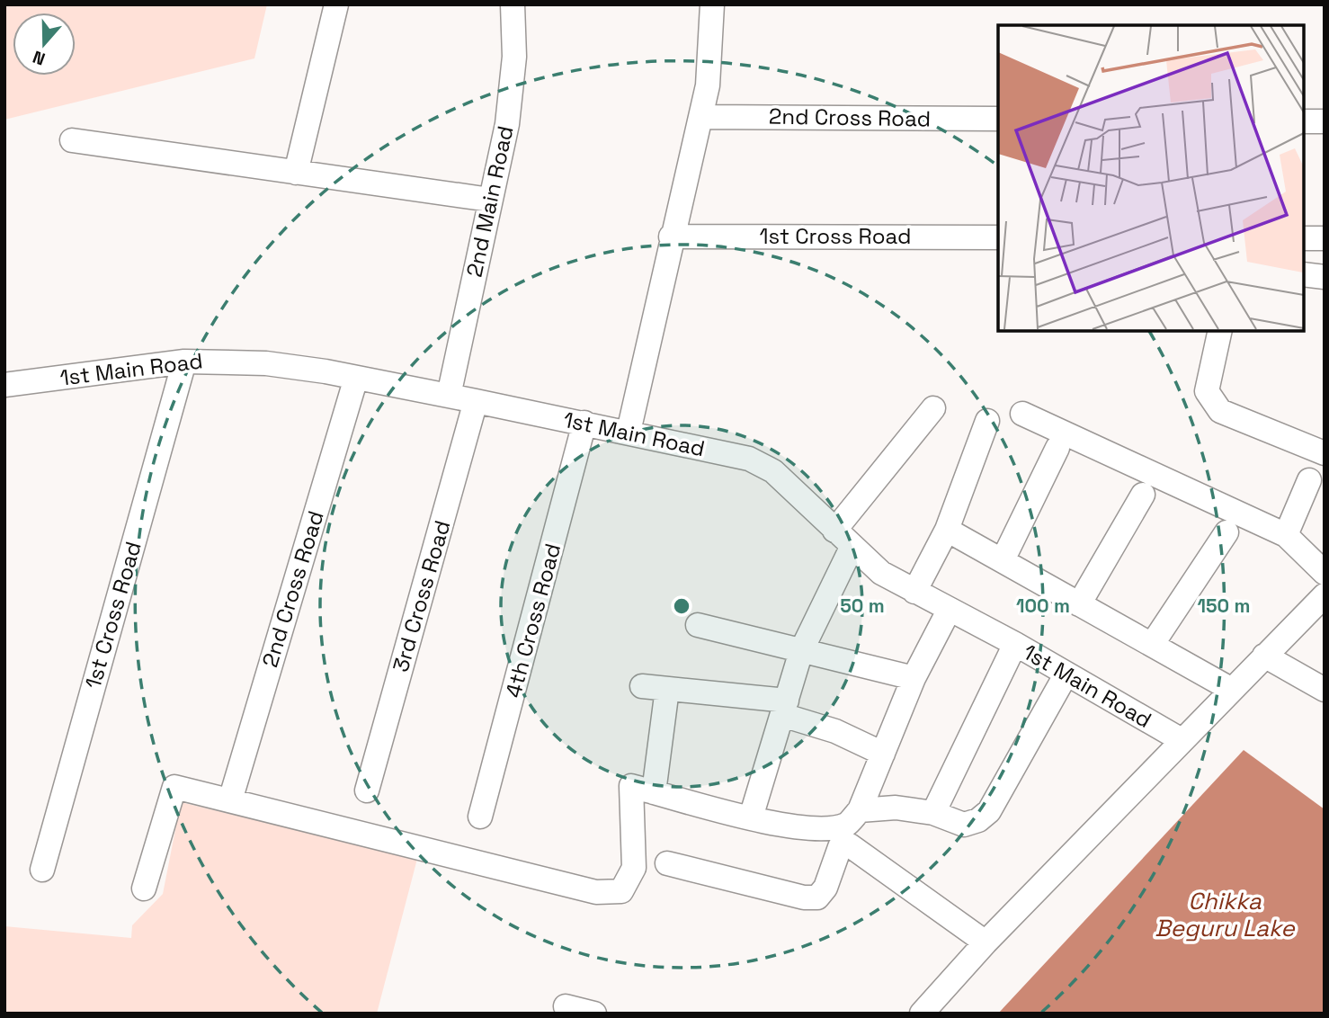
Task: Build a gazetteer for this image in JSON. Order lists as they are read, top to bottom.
{
  "streets": {
    "street": [
      "2nd Cross Road",
      "2nd Main Road",
      "1st Cross Road",
      "1st Main Road",
      "3rd Cross Road",
      "4th Cross Road"
    ]
  },
  "crossings": [
    ["2nd Cross Road", "1st Main Road"],
    ["2nd Main Road", "1st Main Road"],
    ["1st Cross Road", "1st Main Road"],
    ["1st Main Road", "3rd Cross Road"],
    ["1st Main Road", "4th Cross Road"]
  ],
  "water": ["Chikka Beguru Lake"],
  "north": "bottom",
  "rings": ["50 m", "100 m", "150 m"]
}
